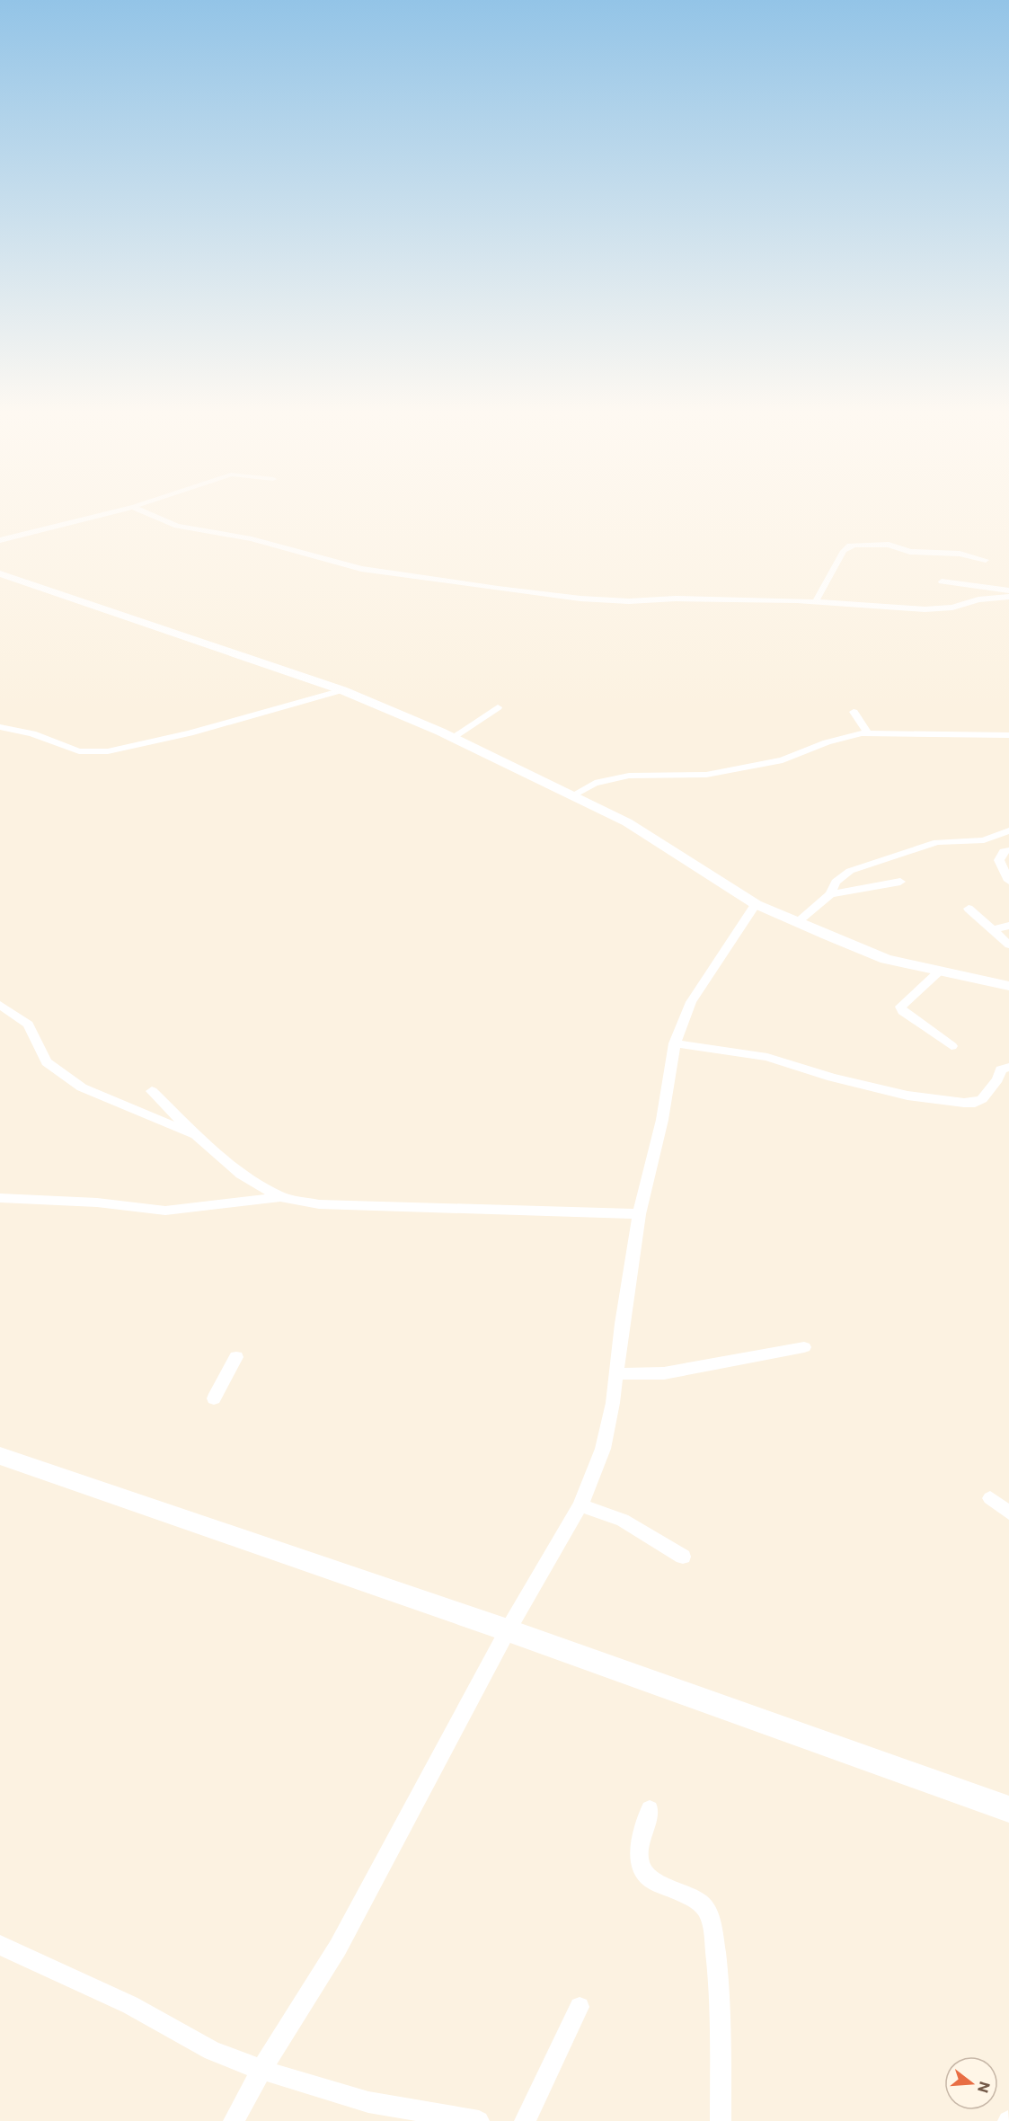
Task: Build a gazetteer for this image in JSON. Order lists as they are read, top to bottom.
{
  "north": "right"
}
